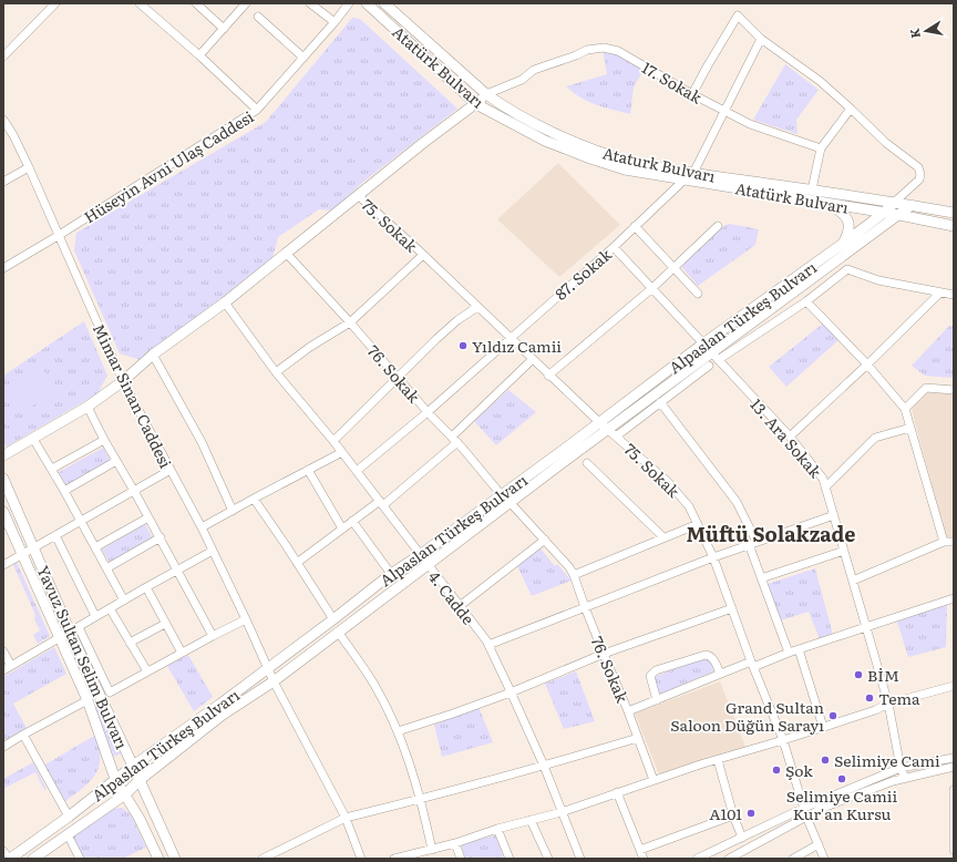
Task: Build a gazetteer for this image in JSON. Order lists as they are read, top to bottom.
{
  "streets": {
    "main road": [
      "Atatürk Bulvarı",
      "Ataturk Bulvarı",
      "Alpaslan Türkeş Bulvarı",
      "Yavuz Sultan Selim Bulvarı"
    ],
    "street": [
      "17. Sokak",
      "Hüseyin Avni Ulaş Caddesi",
      "75. Sokak",
      "87. Sokak",
      "76. Sokak",
      "Mimar Sinan Caddesi",
      "13. Ara Sokak",
      "4. Cadde"
    ]
  },
  "crossings": [
    ["Atatürk Bulvarı", "Ataturk Bulvarı"],
    ["Atatürk Bulvarı", "87. Sokak"],
    ["Atatürk Bulvarı", "Alpaslan Türkeş Bulvarı"],
    ["17. Sokak", "Ataturk Bulvarı"],
    ["17. Sokak", "87. Sokak"],
    ["Ataturk Bulvarı", "87. Sokak"],
    ["Ataturk Bulvarı", "Alpaslan Türkeş Bulvarı"],
    ["Hüseyin Avni Ulaş Caddesi", "Mimar Sinan Caddesi"],
    ["75. Sokak", "87. Sokak"],
    ["75. Sokak", "Alpaslan Türkeş Bulvarı"],
    ["87. Sokak", "76. Sokak"],
    ["87. Sokak", "13. Ara Sokak"],
    ["87. Sokak", "4. Cadde"],
    ["Alpaslan Türkeş Bulvarı", "76. Sokak"],
    ["Alpaslan Türkeş Bulvarı", "Mimar Sinan Caddesi"],
    ["Alpaslan Türkeş Bulvarı", "13. Ara Sokak"],
    ["Alpaslan Türkeş Bulvarı", "4. Cadde"],
    ["Alpaslan Türkeş Bulvarı", "Yavuz Sultan Selim Bulvarı"]
  ],
  "districts": ["Müftü Solakzade"],
  "places": [
    "Yıldız Camii",
    "BİM",
    "Tema",
    "Grand Sultan Saloon Düğün Sarayı",
    "Selimiye Cami",
    "Şok",
    "Selimiye Camii Kur'an Kursu",
    "A101"
  ],
  "north": "left"
}
